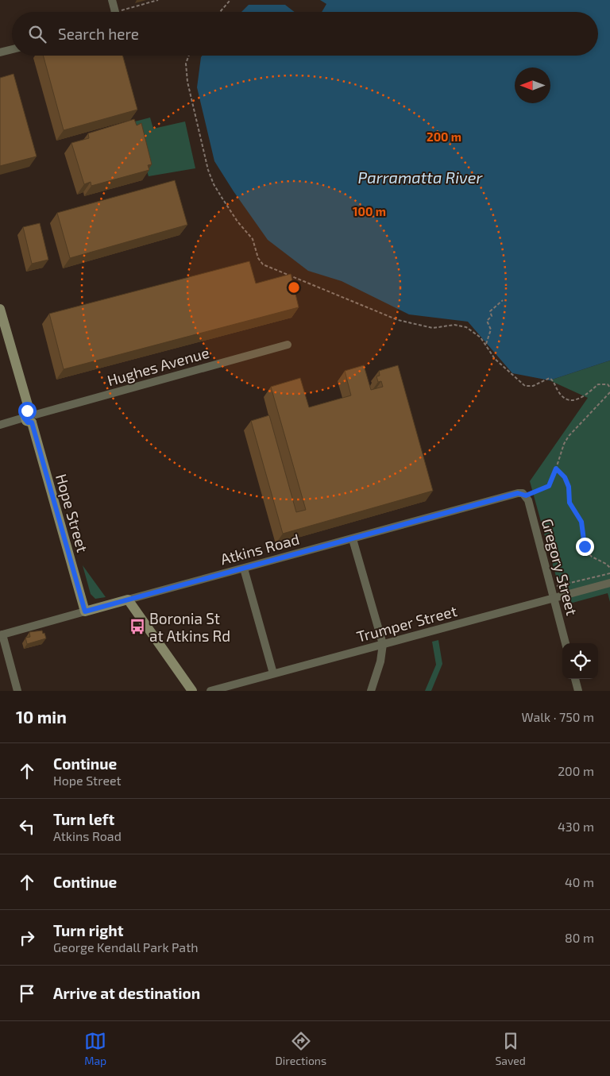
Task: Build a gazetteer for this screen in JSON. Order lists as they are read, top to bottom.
{
  "streets": {
    "street": [
      "Hughes Avenue",
      "Hope Street",
      "Atkins Road",
      "Gregory Street",
      "Trumper Street"
    ]
  },
  "crossings": [
    ["Hughes Avenue", "Hope Street"],
    ["Hope Street", "Atkins Road"],
    ["Atkins Road", "Gregory Street"],
    ["Gregory Street", "Trumper Street"]
  ],
  "water": ["Parramatta River"],
  "places": {
    "bus stop": ["Boronia St at Atkins Rd"]
  },
  "north": "left",
  "page": {
    "search": "Search here",
    "heading": ["10 min", "Walk · 750 m"],
    "list": [
      ["Continue", "Hope Street", "200 m"],
      ["Turn left", "Atkins Road", "430 m"],
      ["Continue", "40 m"],
      ["Turn right", "George Kendall Park Path", "80 m"],
      "Arrive at destination"
    ],
    "nav": ["Map", "Directions", "Saved"]
  },
  "rings": ["200 m", "100 m"]
}
